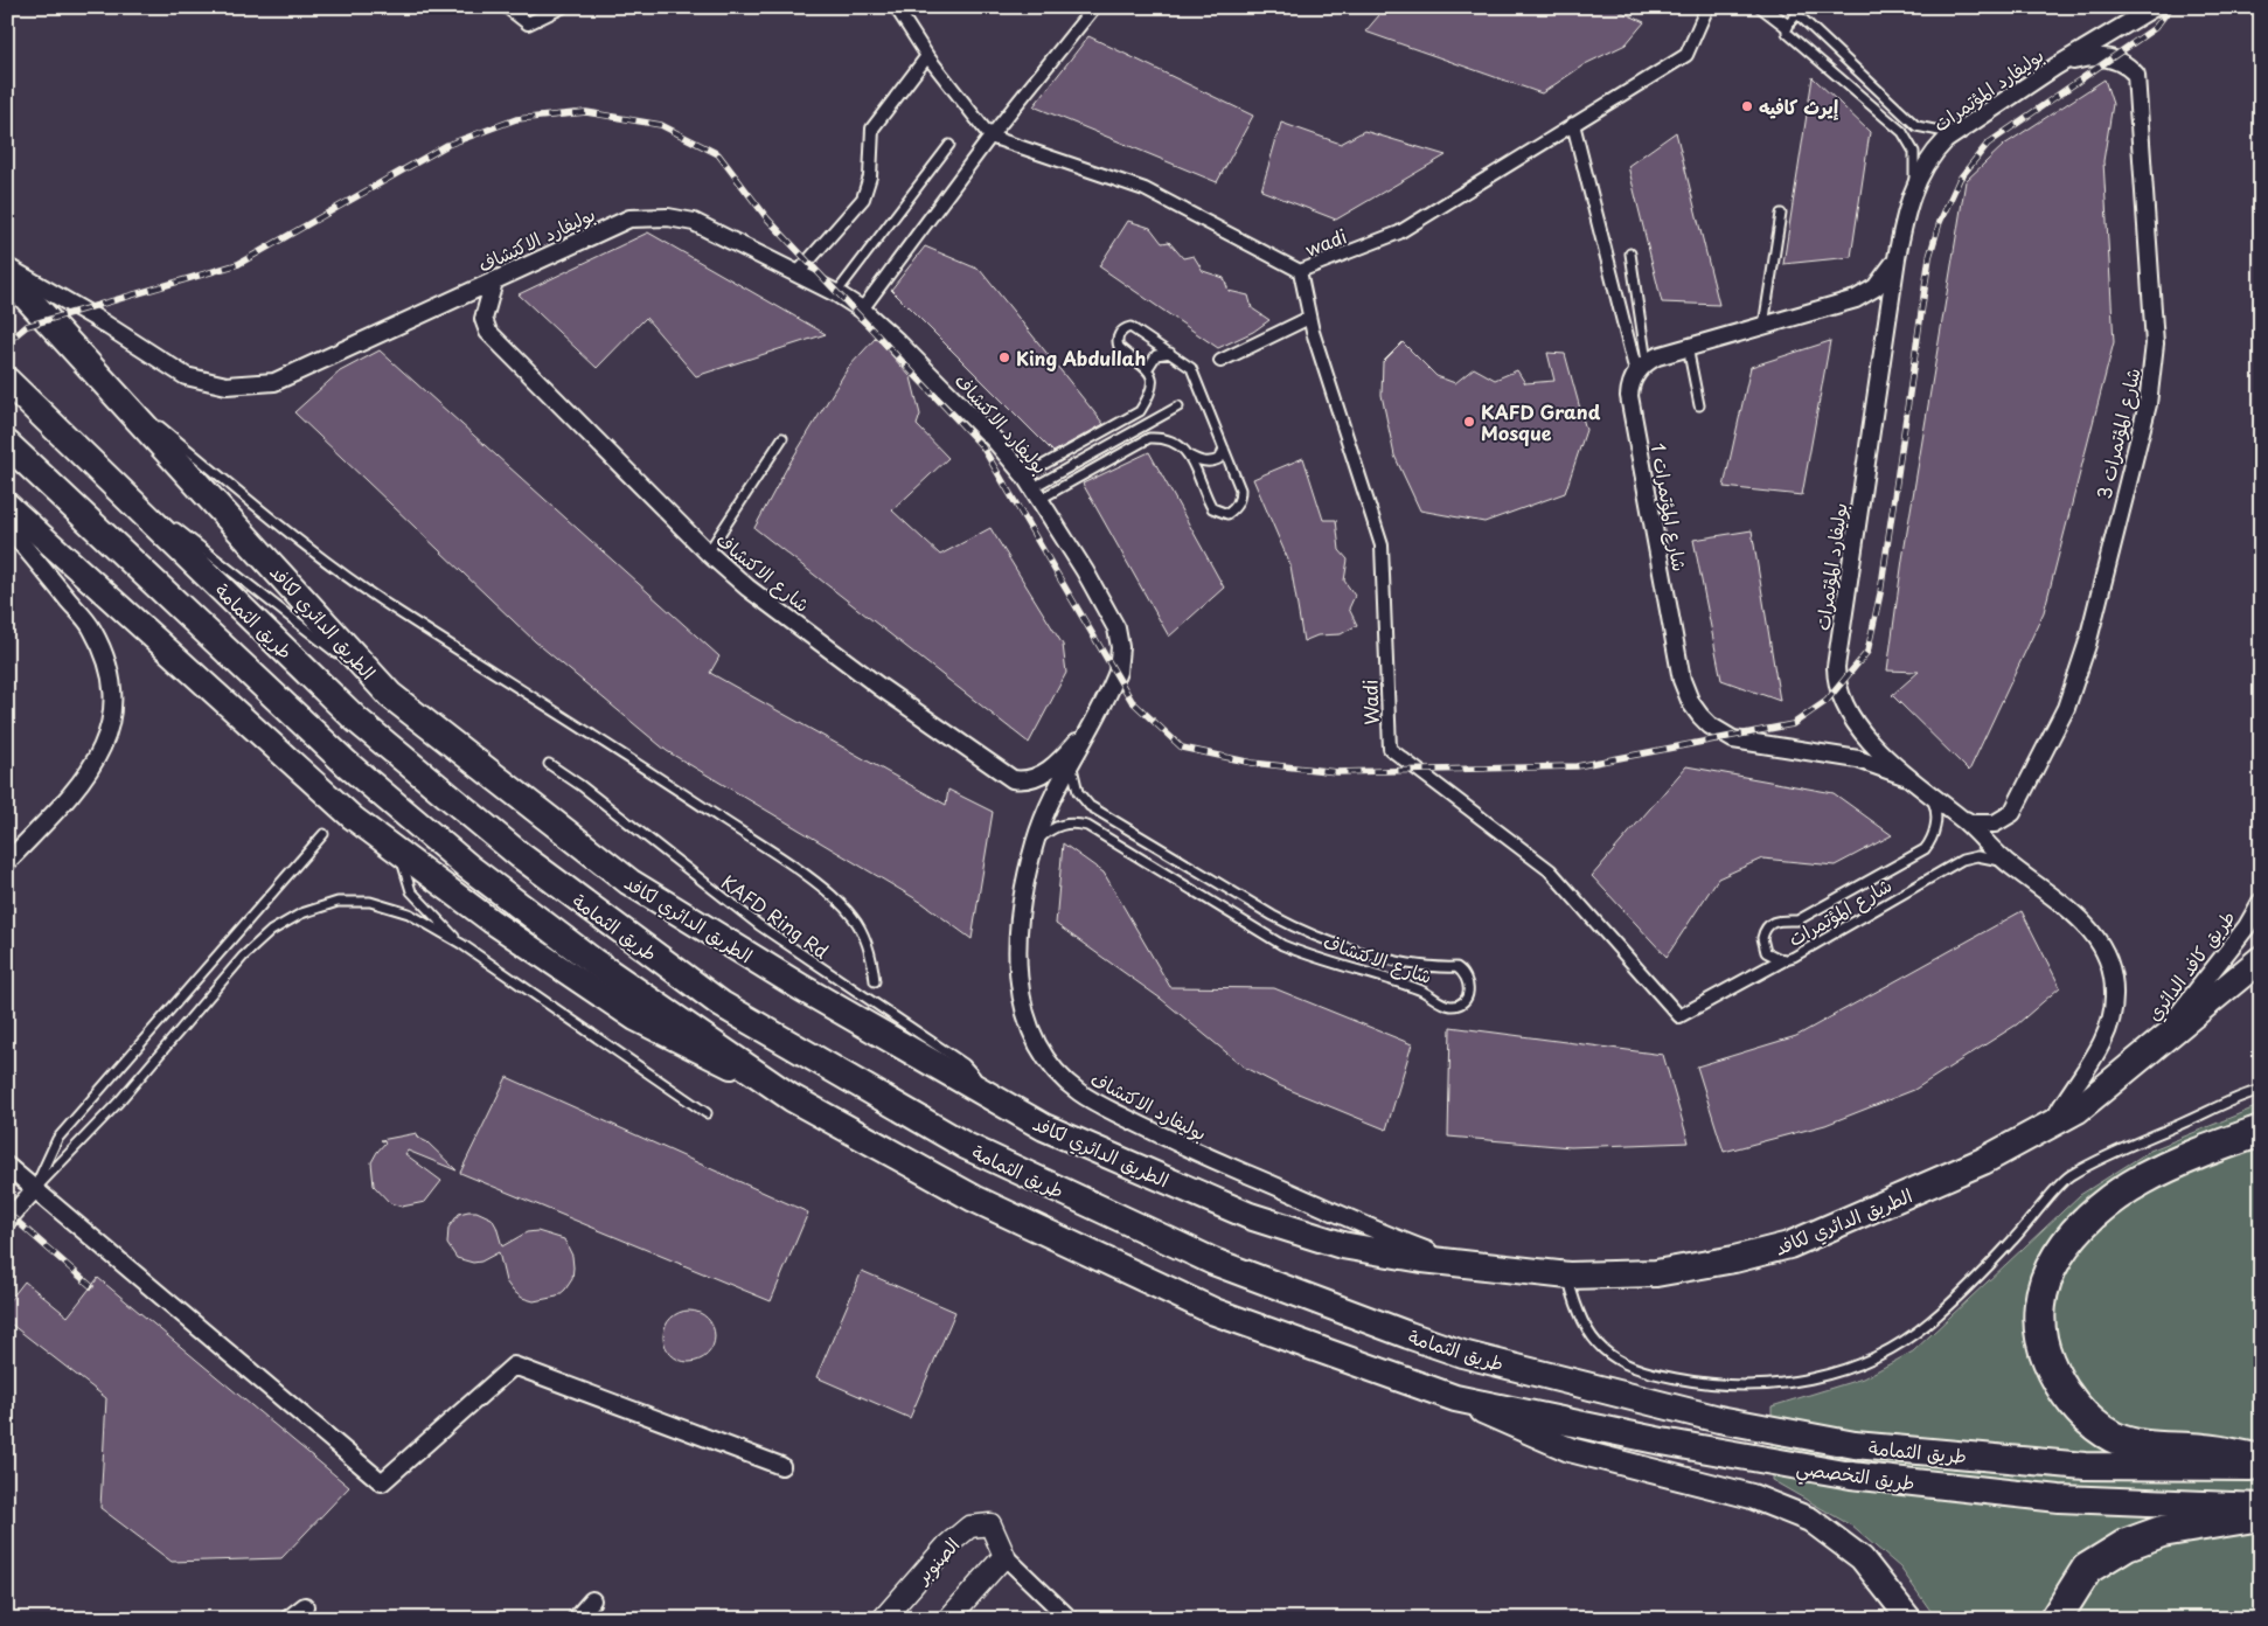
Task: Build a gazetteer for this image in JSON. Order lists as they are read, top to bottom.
{
  "streets": {
    "main road": ["طريق الثمامة", "الطريق الدائري لكافد", "طريق التخصصي"],
    "street": [
      "بوليفارد المؤتمرات",
      "بوليفارد الاكتشاف",
      "wadi",
      "شارع المؤتمرات 3",
      "شارع المؤتمرات 1",
      "شارع الاكتشاف",
      "Wadi",
      "طريق كافد الدائري",
      "الصنوبر"
    ],
    "lane": ["شارع المؤتمرات", "KAFD Ring Rd"]
  },
  "crossings": [
    ["بوليفارد المؤتمرات", "شارع المؤتمرات 3"],
    ["بوليفارد المؤتمرات", "شارع المؤتمرات 1"],
    ["بوليفارد المؤتمرات", "الطريق الدائري لكافد"],
    ["بوليفارد المؤتمرات", "شارع المؤتمرات"],
    ["بوليفارد الاكتشاف", "شارع الاكتشاف"],
    ["بوليفارد الاكتشاف", "الطريق الدائري لكافد"],
    ["wadi", "Wadi"],
    ["الطريق الدائري لكافد", "KAFD Ring Rd"],
    ["الطريق الدائري لكافد", "طريق كافد الدائري"],
    ["Wadi", "شارع المؤتمرات"]
  ],
  "places": ["إيرث كافيه", "King Abdullah", "KAFD Grand Mosque"]
}
